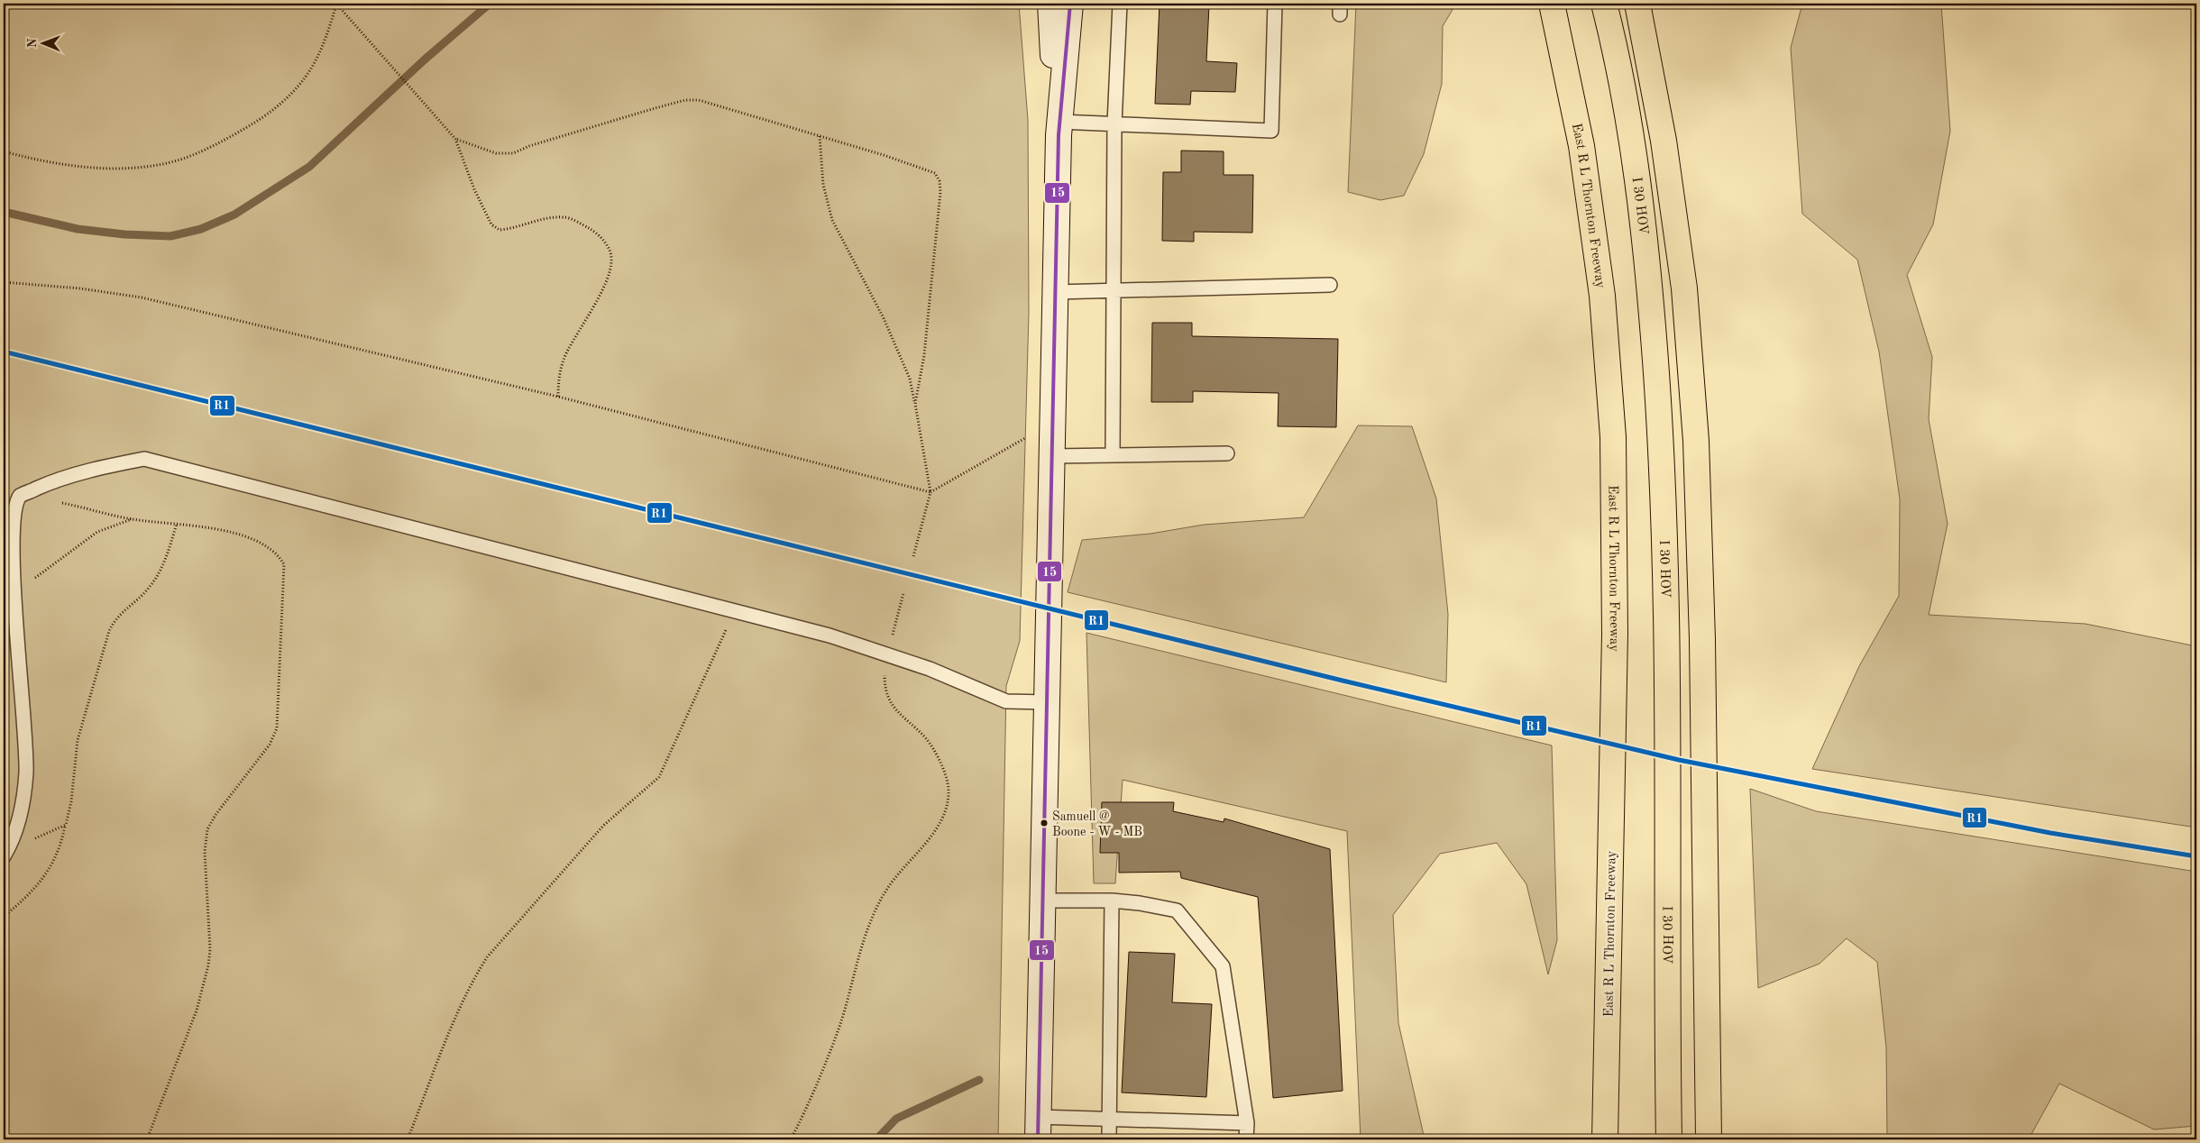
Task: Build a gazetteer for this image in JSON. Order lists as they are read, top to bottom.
{
  "streets": {
    "highway": ["East R L Thornton Freeway", "I 30 HOV"]
  },
  "places": ["Samuell @ Boone - W - MB"],
  "lines": ["transit line 15", "transit line R1"],
  "north": "left"
}
